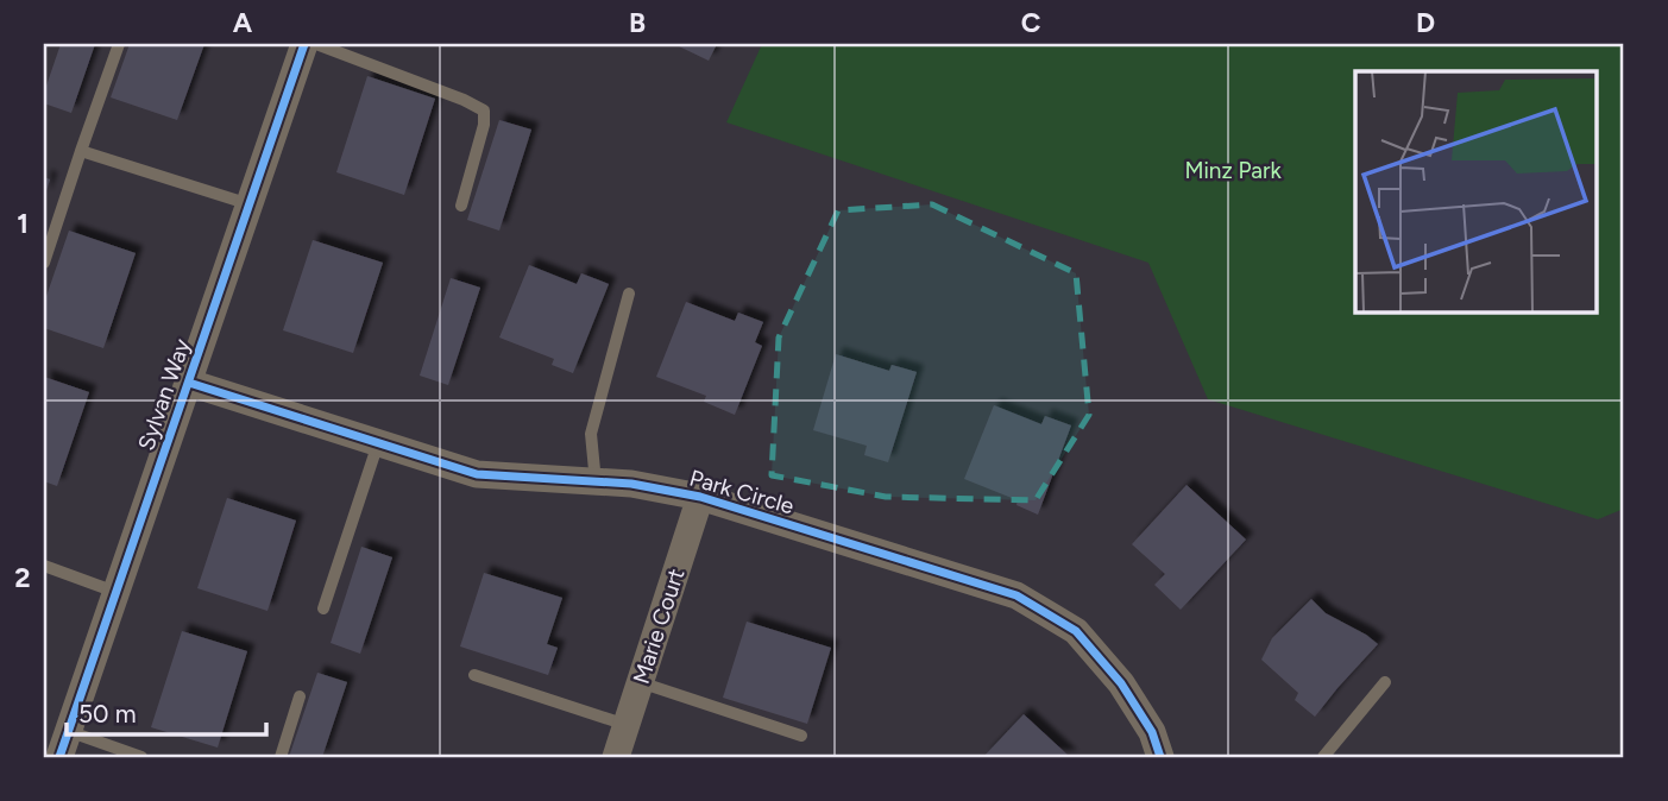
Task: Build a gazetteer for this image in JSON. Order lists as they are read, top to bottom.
{
  "streets": {
    "street": ["Sylvan Way", "Park Circle", "Marie Court"]
  },
  "crossings": [
    ["Sylvan Way", "Park Circle"],
    ["Park Circle", "Marie Court"]
  ],
  "parks": ["Minz Park"],
  "scale_bar": "50 m",
  "grid": {
    "columns": [
      "A",
      "B",
      "C",
      "D"
    ],
    "rows": ["1", "2"]
  }
}
